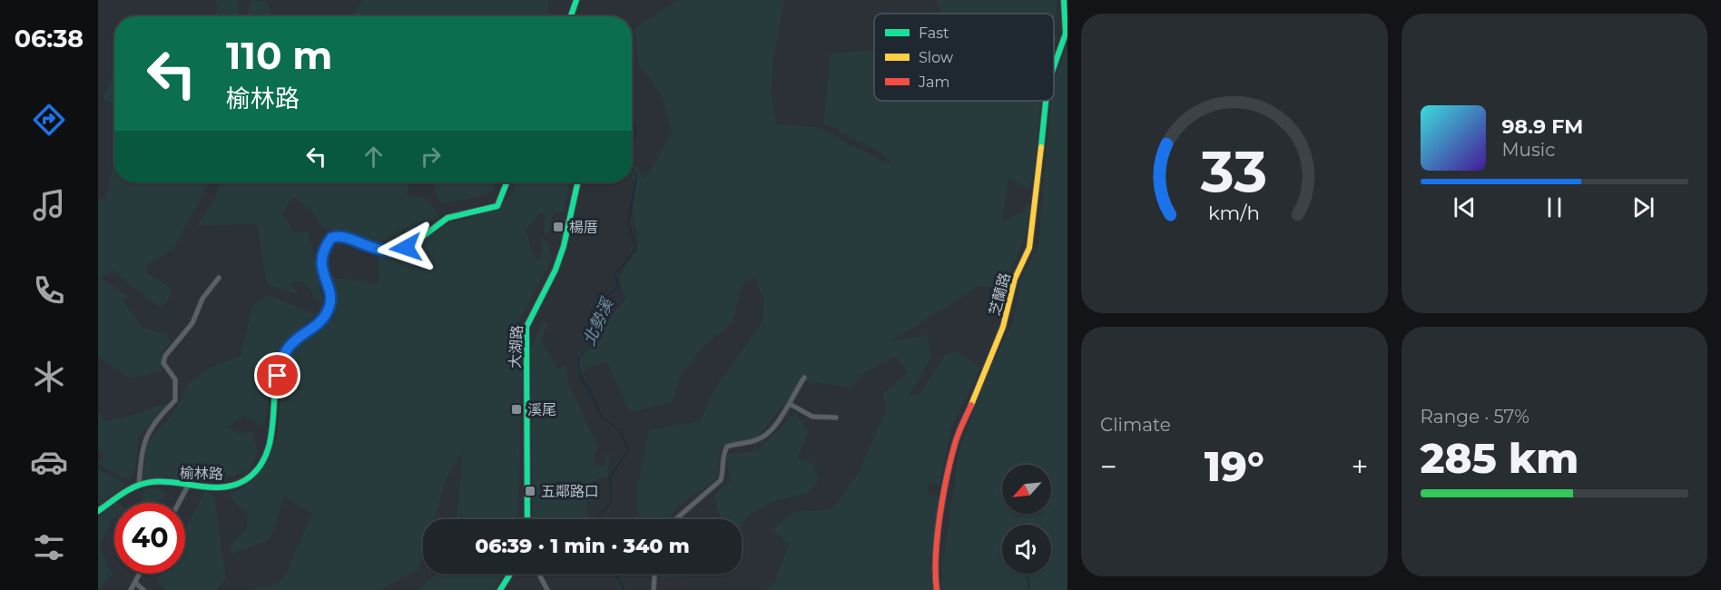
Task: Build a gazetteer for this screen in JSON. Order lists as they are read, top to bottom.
{
  "streets": {
    "street": ["芝蘭路", "大湖路", "榆林路"]
  },
  "water": ["北勢溪"],
  "places": {
    "transit": ["楊厝", "溪尾", "五鄰路口"]
  },
  "legend": ["Fast", "Slow", "Jam"],
  "north": "bottom left",
  "page": {
    "tabs": "06:38",
    "turn": ["110 m", "榆林路"],
    "song": ["98.9 FM", "Music"],
    "tile": [
      "Climate",
      ["Range · 57%", "285 km"]
    ],
    "heat": ["−", "19°", "+"],
    "limit": "40",
    "trip": "06:39 · 1 min · 340 m",
    "gauge": ["33", "km/h"]
  }
}
